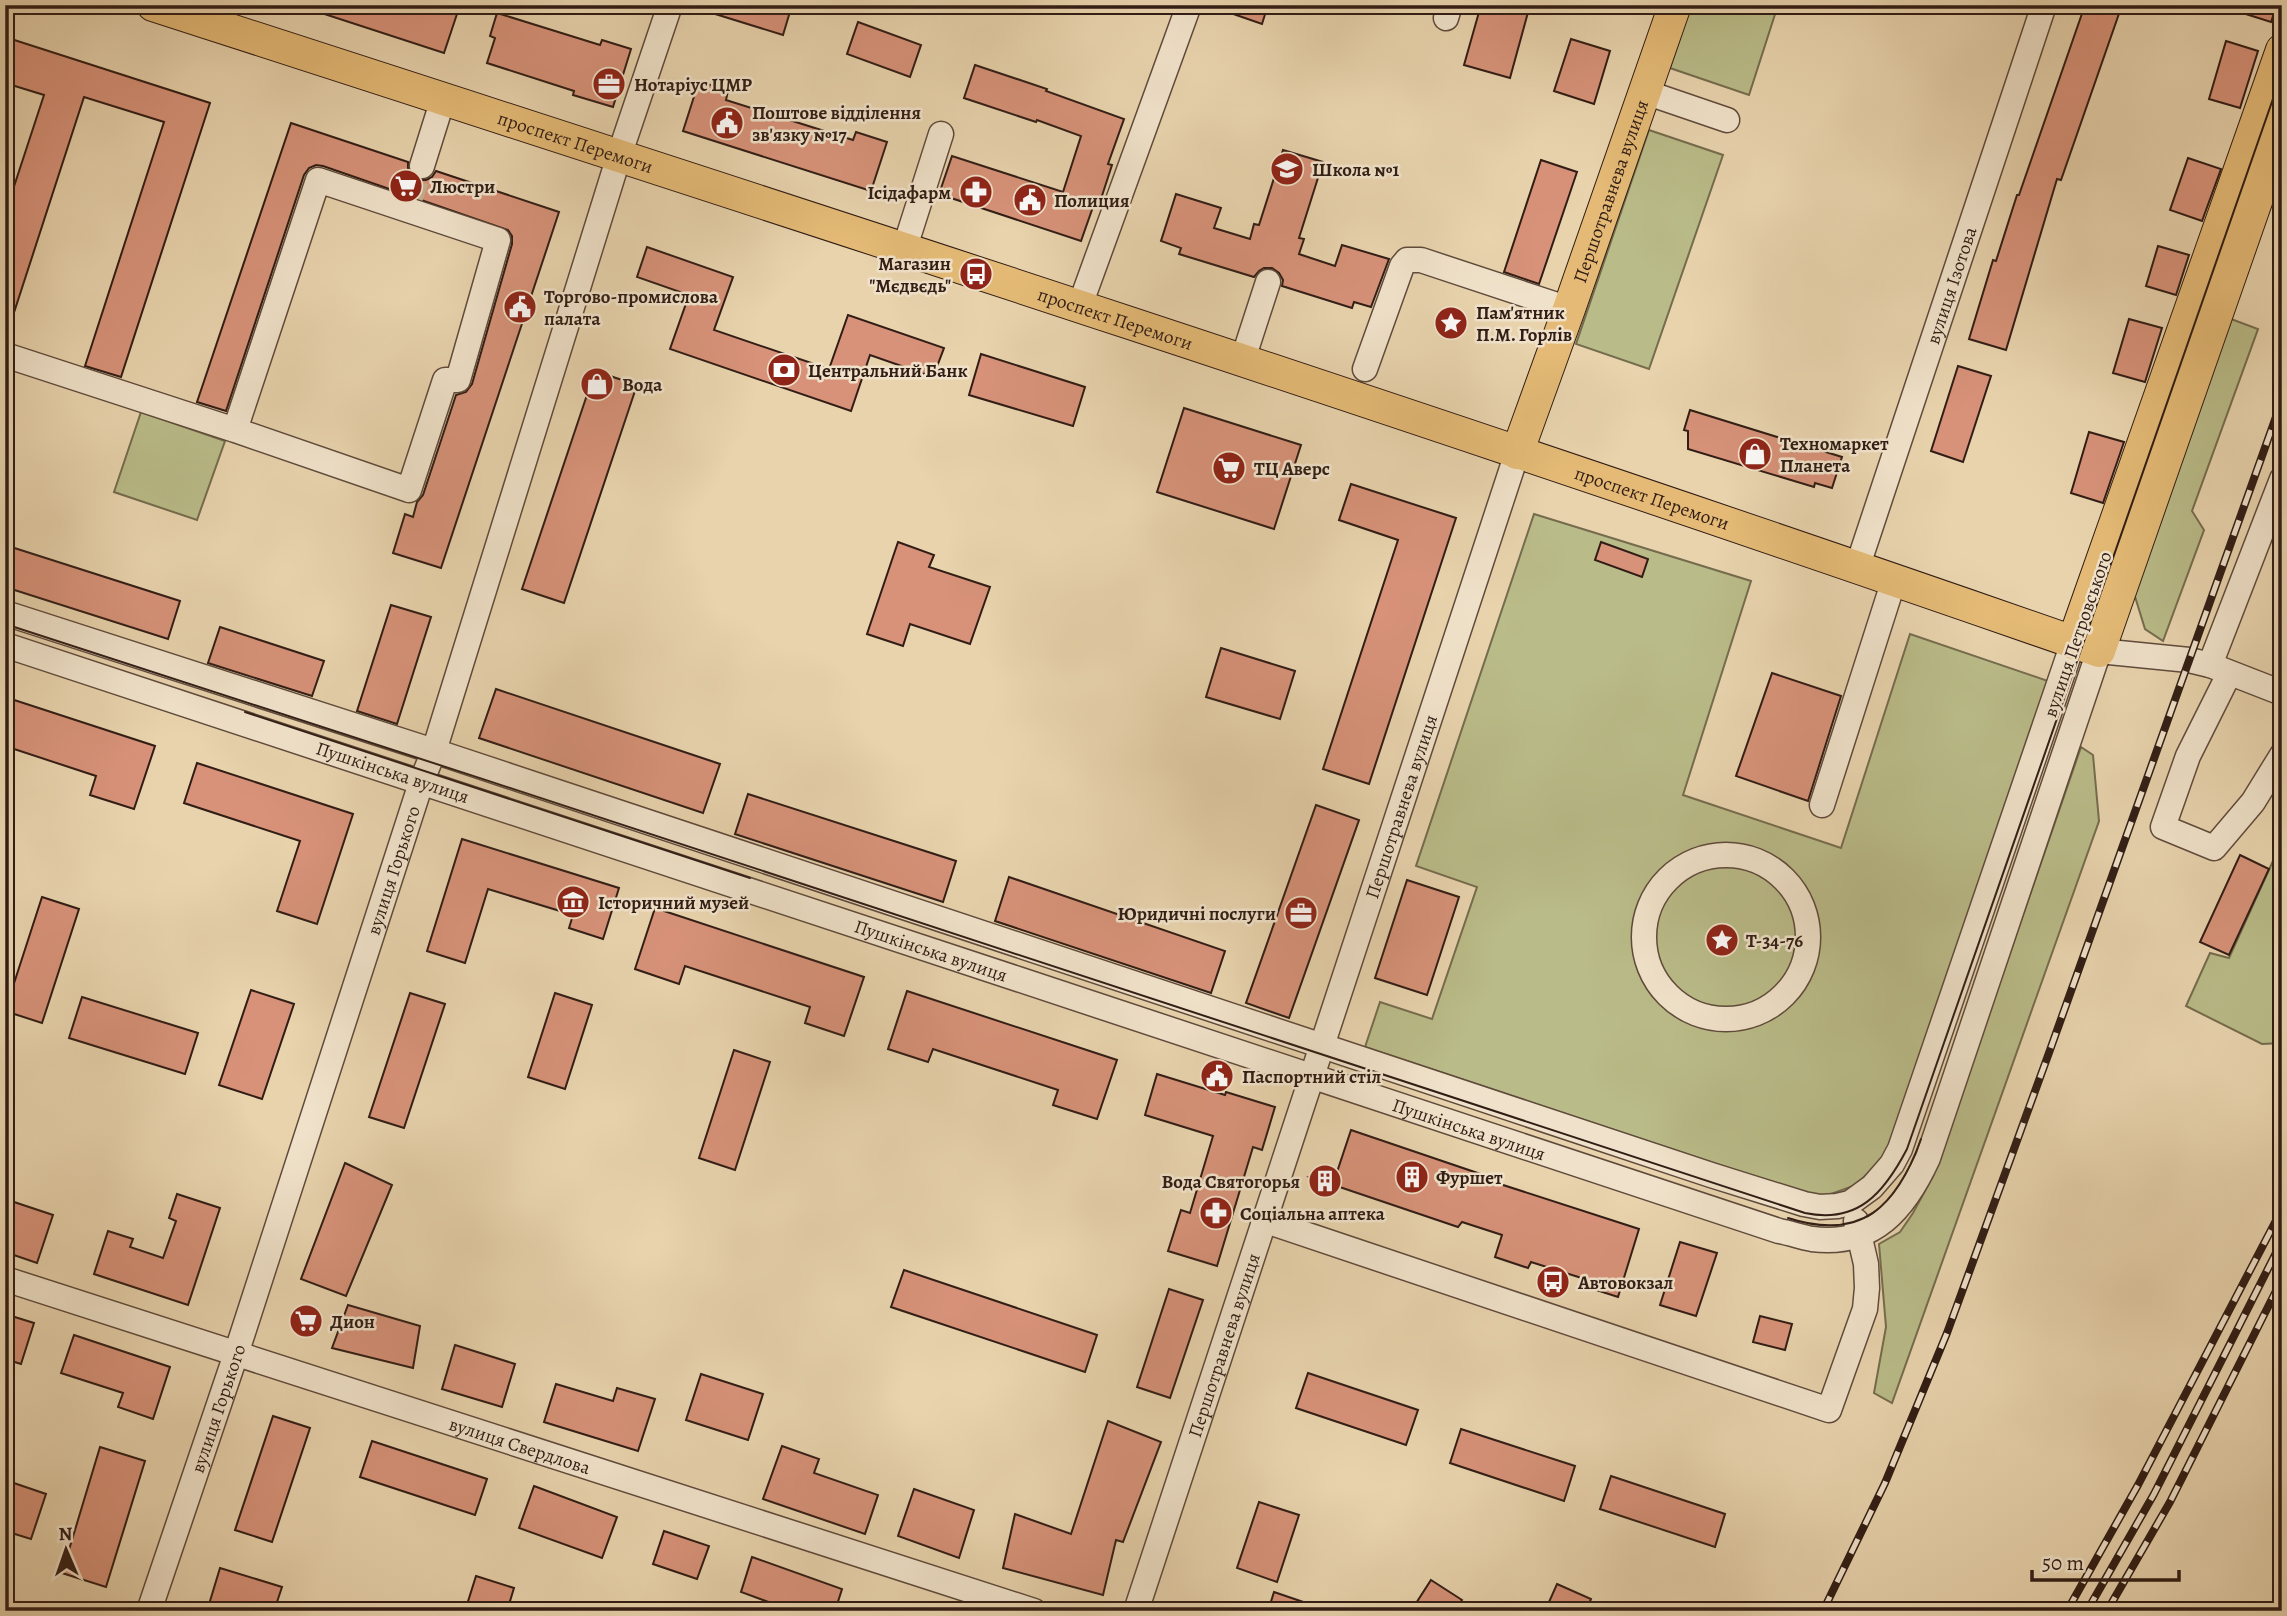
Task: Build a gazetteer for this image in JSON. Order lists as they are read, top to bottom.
{
  "streets": {
    "main road": ["проспект Перемоги", "Першотравнева вулиця", "вулиця Петровського"],
    "street": [
      "вулиця Ізотова",
      "Пушкінська вулиця",
      "вулиця Горького",
      "вулиця Свердлова"
    ]
  },
  "crossings": [
    ["проспект Перемоги", "Першотравнева вулиця"],
    ["проспект Перемоги", "вулиця Ізотова"],
    ["проспект Перемоги", "вулиця Петровського"],
    ["проспект Перемоги", "вулиця Горького"],
    ["Першотравнева вулиця", "Пушкінська вулиця"],
    ["вулиця Петровського", "Пушкінська вулиця"],
    ["Пушкінська вулиця", "вулиця Горького"],
    ["вулиця Горького", "вулиця Свердлова"]
  ],
  "places": {
    "office": ["Нотаріус ЦМР", "Юридичні послуги"],
    "public building": [
      "Поштове відділення зв'язку №17",
      "Полиция",
      "Торгово-промислова палата",
      "Паспортний стіл"
    ],
    "school or university": ["Школа №1"],
    "supermarket": ["Люстри", "ТЦ Аверс", "Дион"],
    "pharmacy": ["Ісідафарм", "Соціальна аптека"],
    "bus stop": ["Магазин \"Мєдвєдь\"", "Автовокзал"],
    "place": ["Пам'ятник П.М. Горлів", "Т-34-76"],
    "bank": ["Центральний Банк"],
    "shop": ["Вода", "Техномаркет Планета"],
    "museum": ["Історичний музей"],
    "building": ["Фуршет", "Вода Святогорья"]
  },
  "scale_bar": "50 m",
  "north": "top"
}
